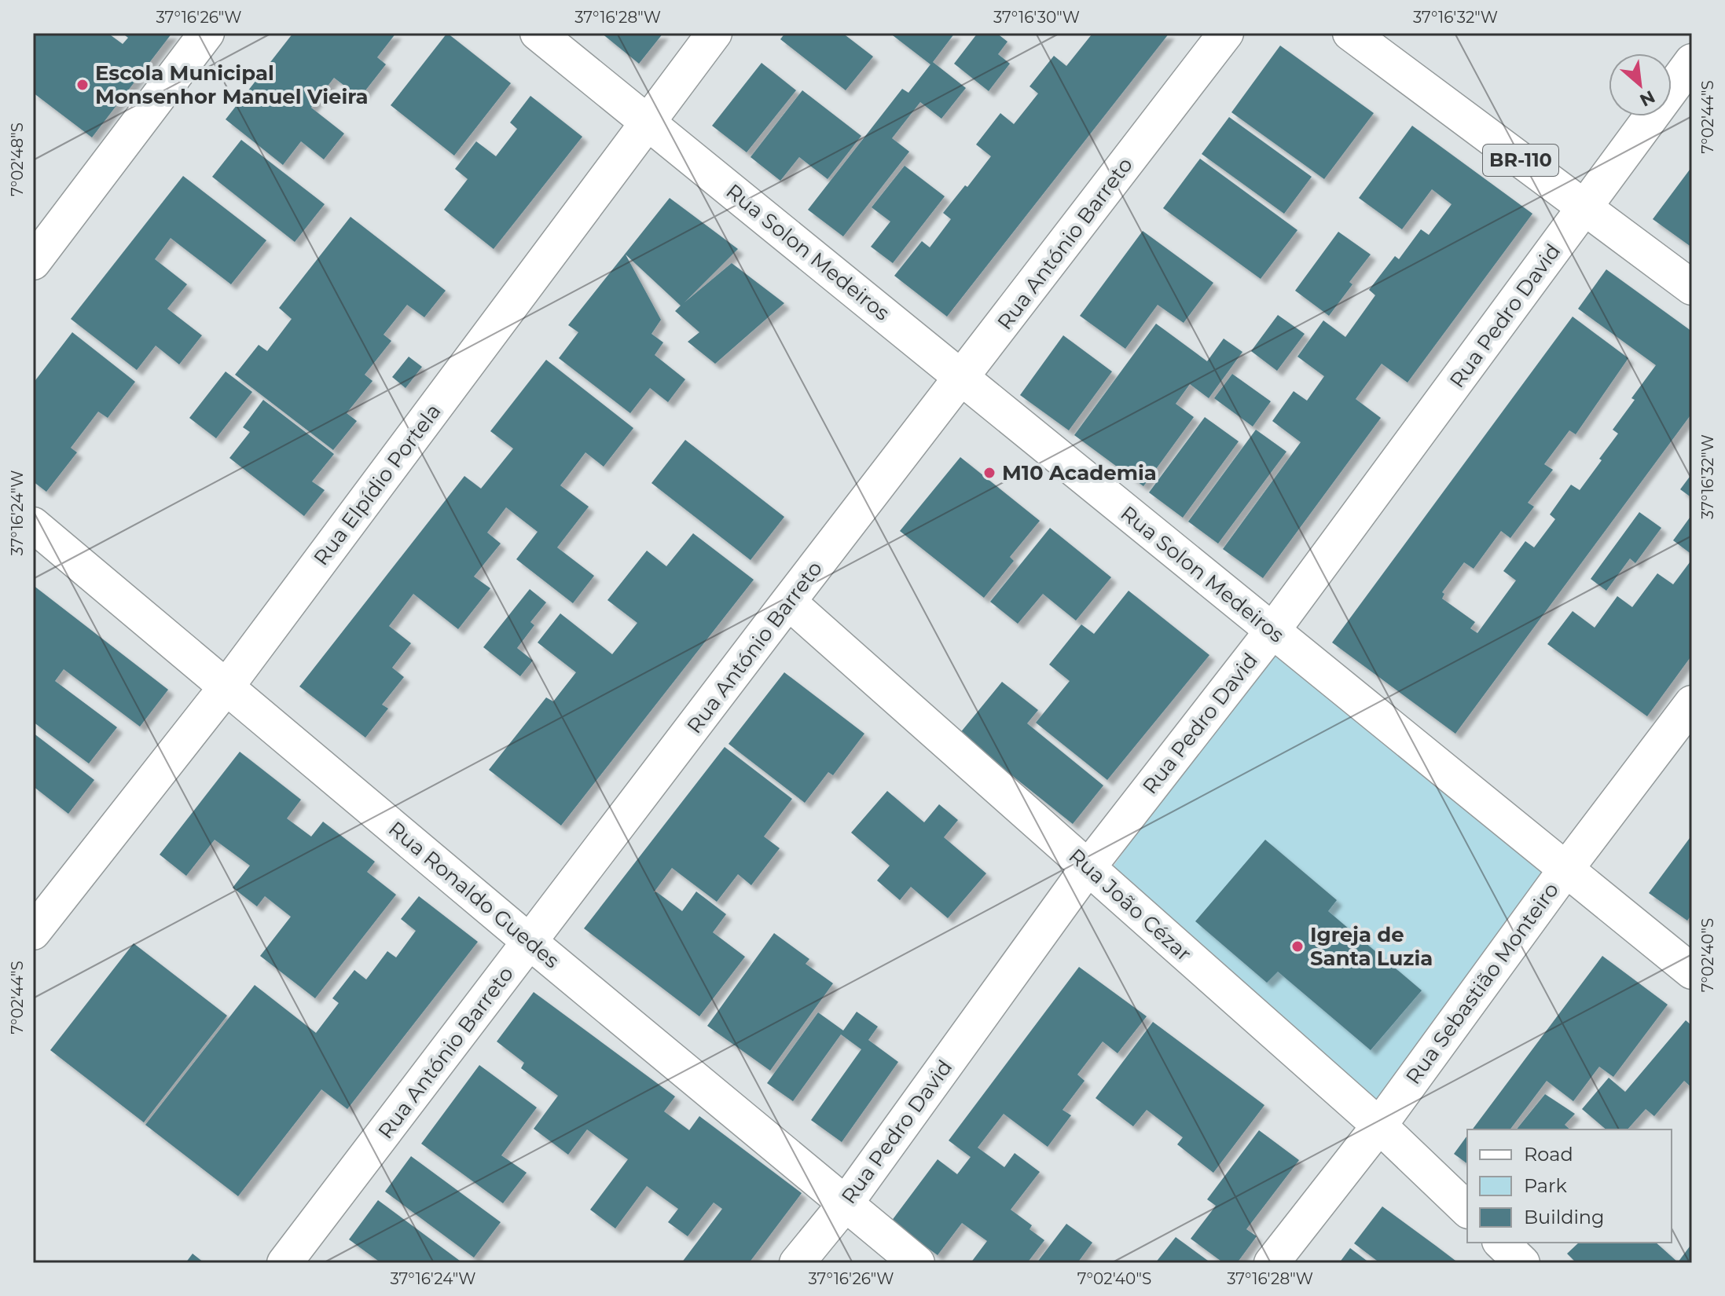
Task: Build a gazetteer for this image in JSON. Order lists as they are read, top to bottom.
{
  "streets": {
    "street": [
      "BR-110",
      "Rua António Barreto",
      "Rua Solon Medeiros",
      "Rua Pedro David",
      "Rua Elpídio Portela",
      "Rua Ronaldo Guedes",
      "Rua João Cézar",
      "Rua Sebastião Monteiro"
    ]
  },
  "crossings": [
    ["BR-110", "Rua Pedro David"],
    ["Rua António Barreto", "Rua Solon Medeiros"],
    ["Rua António Barreto", "Rua Ronaldo Guedes"],
    ["Rua António Barreto", "Rua João Cézar"],
    ["Rua Solon Medeiros", "Rua Pedro David"],
    ["Rua Solon Medeiros", "Rua Elpídio Portela"],
    ["Rua Solon Medeiros", "Rua Sebastião Monteiro"],
    ["Rua Pedro David", "Rua Ronaldo Guedes"],
    ["Rua Pedro David", "Rua João Cézar"],
    ["Rua Elpídio Portela", "Rua Ronaldo Guedes"],
    ["Rua João Cézar", "Rua Sebastião Monteiro"]
  ],
  "places": ["Escola Municipal Monsenhor Manuel Vieira", "M10 Academia", "Igreja de Santa Luzia"],
  "legend": ["Road", "Park", "Building"],
  "north": "bottom right",
  "coordinates": [
    "37°16'26\"W",
    "37°16'28\"W",
    "37°16'30\"W",
    "37°16'32\"W",
    "7°02'44\"S",
    "7°02'48\"S",
    "37°16'24\"W",
    "7°02'40\"S"
  ]
}
